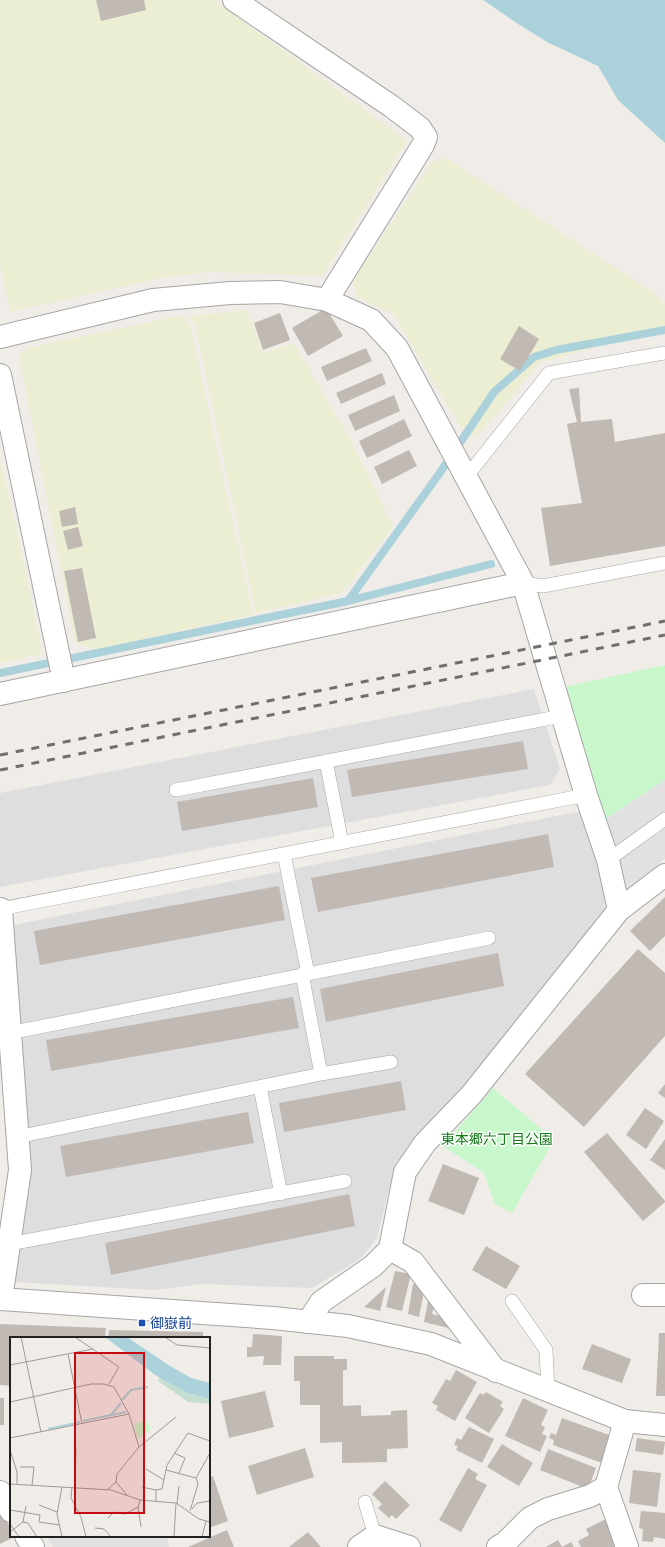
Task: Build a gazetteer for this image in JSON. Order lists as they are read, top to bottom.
{
  "parks": ["東本郷六丁目公園"],
  "places": {
    "transit": ["御嶽前"]
  }
}
